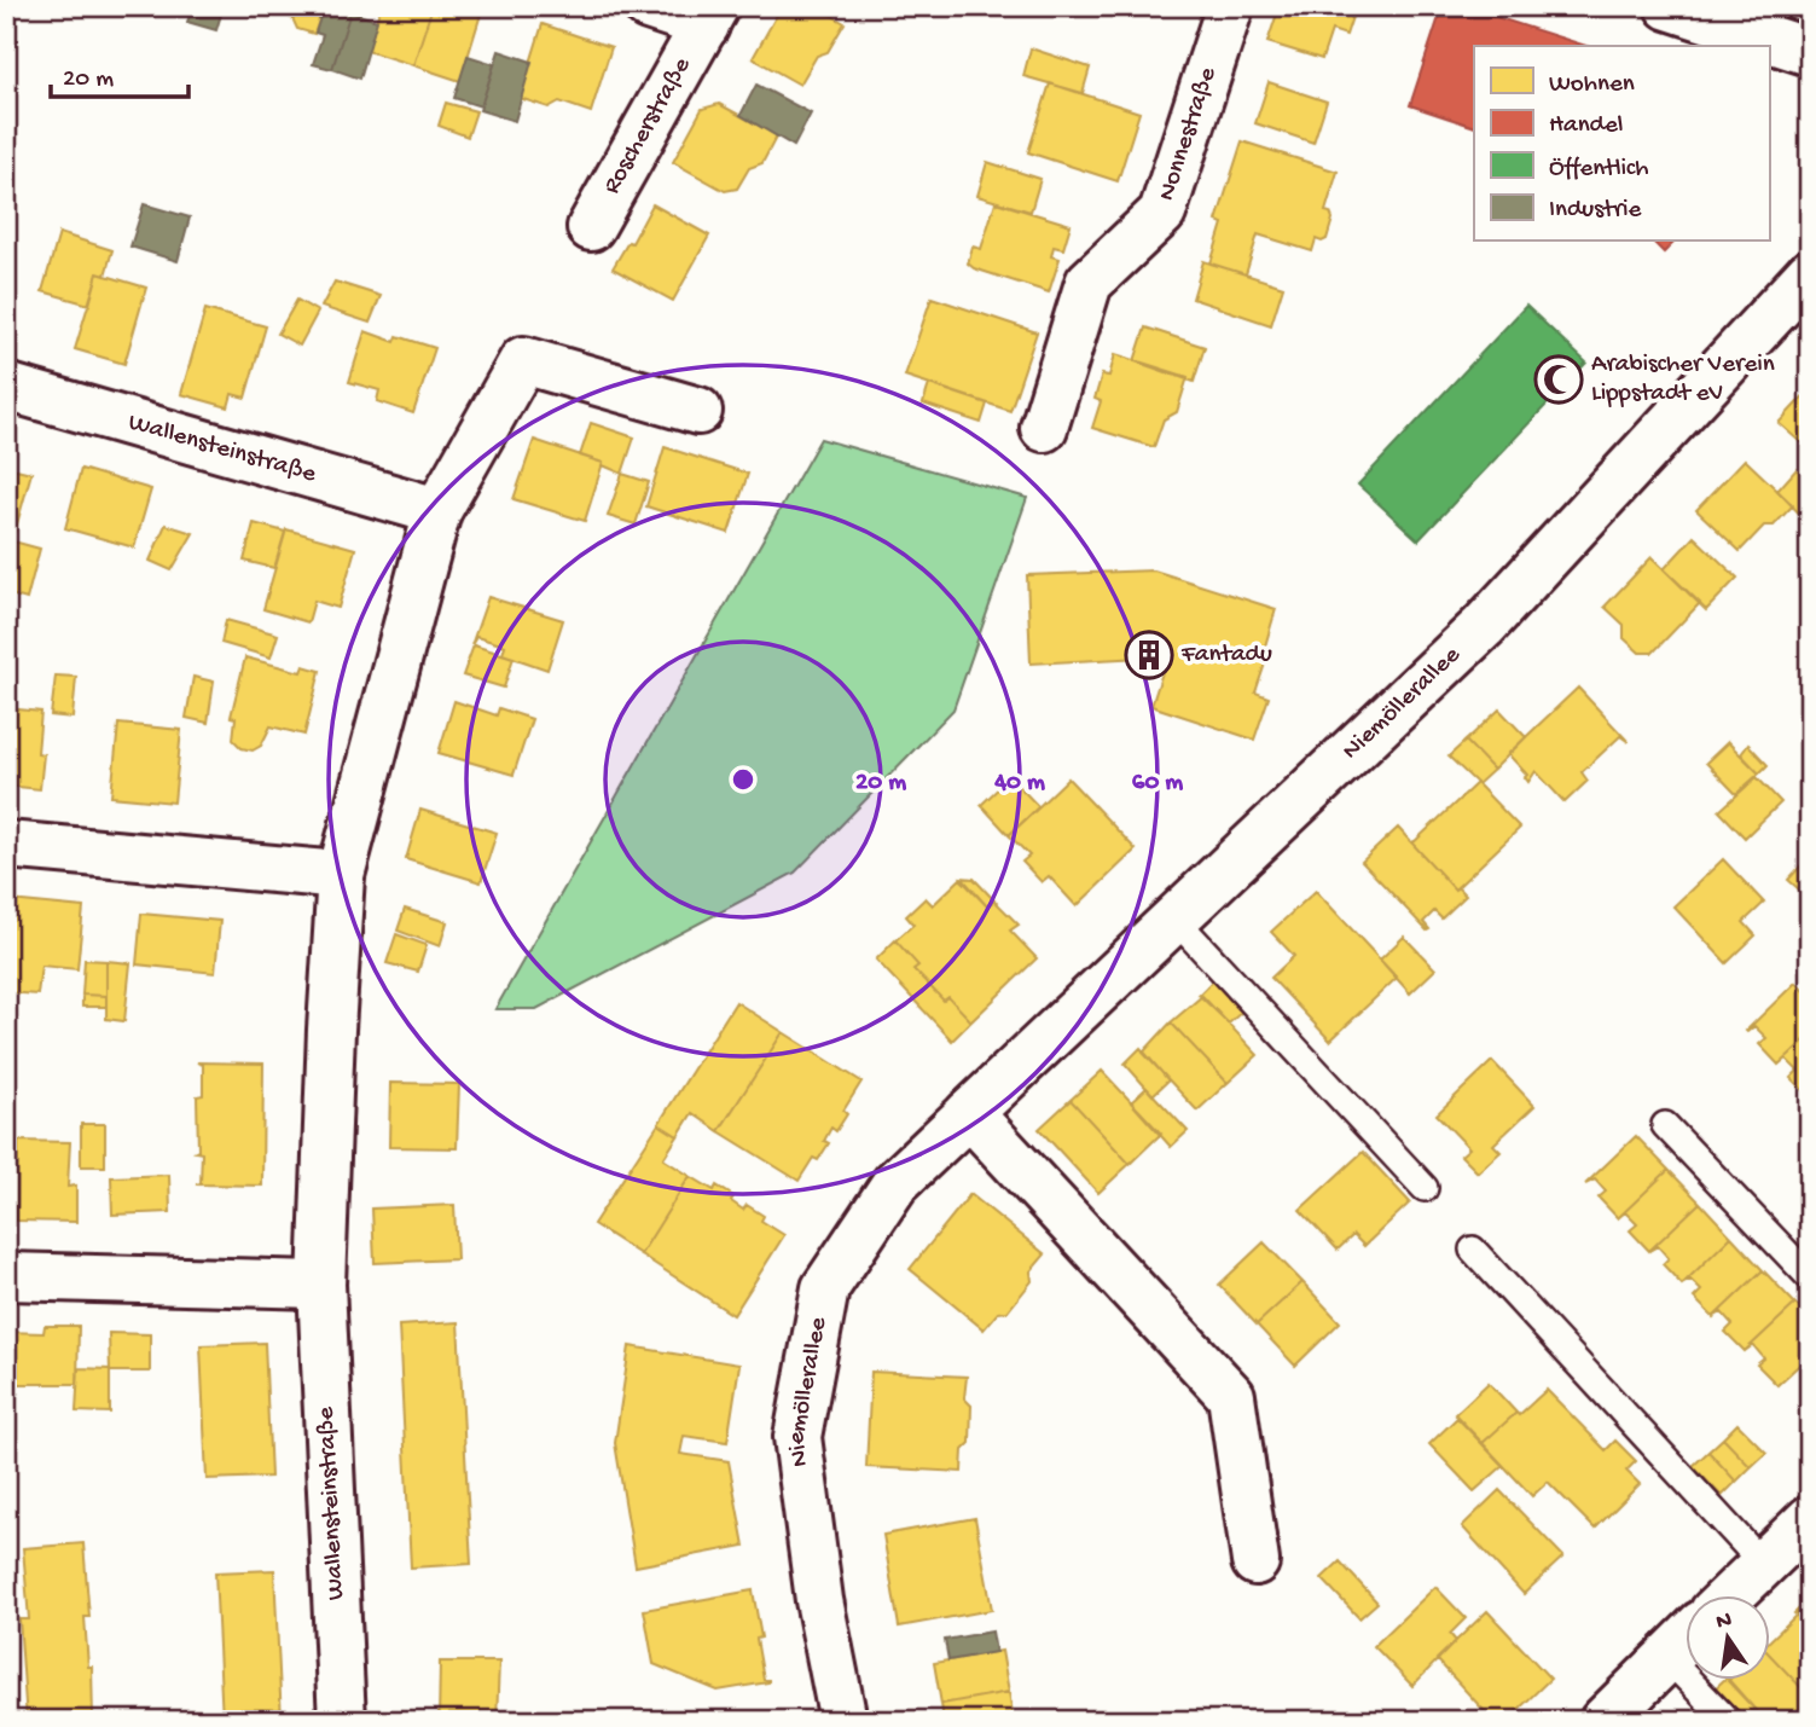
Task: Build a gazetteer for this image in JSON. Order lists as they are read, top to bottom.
{
  "streets": {
    "street": [
      "Roscherstraße",
      "Nonnestraße",
      "Wallensteinstraße",
      "Niemöllerallee"
    ]
  },
  "places": {
    "mosque": ["Arabischer Verein Lippstadt eV"],
    "building": ["Fantadu"]
  },
  "legend": [
    "Wohnen",
    "Handel",
    "Öffentlich",
    "Industrie"
  ],
  "scale_bar": "20 m",
  "north": "top",
  "rings": ["20 m", "40 m", "60 m"]
}
